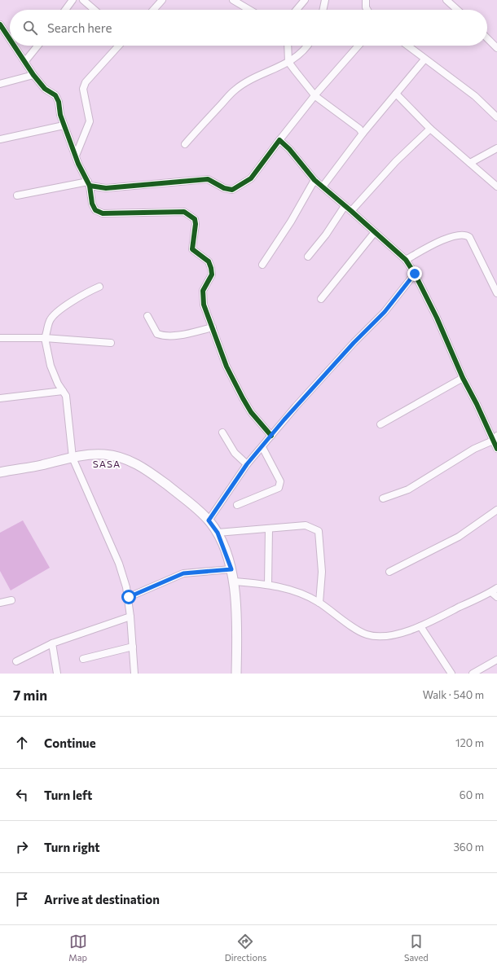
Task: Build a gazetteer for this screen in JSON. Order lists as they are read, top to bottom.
{
  "districts": ["SASA"],
  "page": {
    "search": "Search here",
    "heading": ["7 min", "Walk · 540 m"],
    "list": [
      ["Continue", "120 m"],
      ["Turn left", "60 m"],
      ["Turn right", "360 m"],
      "Arrive at destination"
    ],
    "nav": ["Map", "Directions", "Saved"]
  }
}
